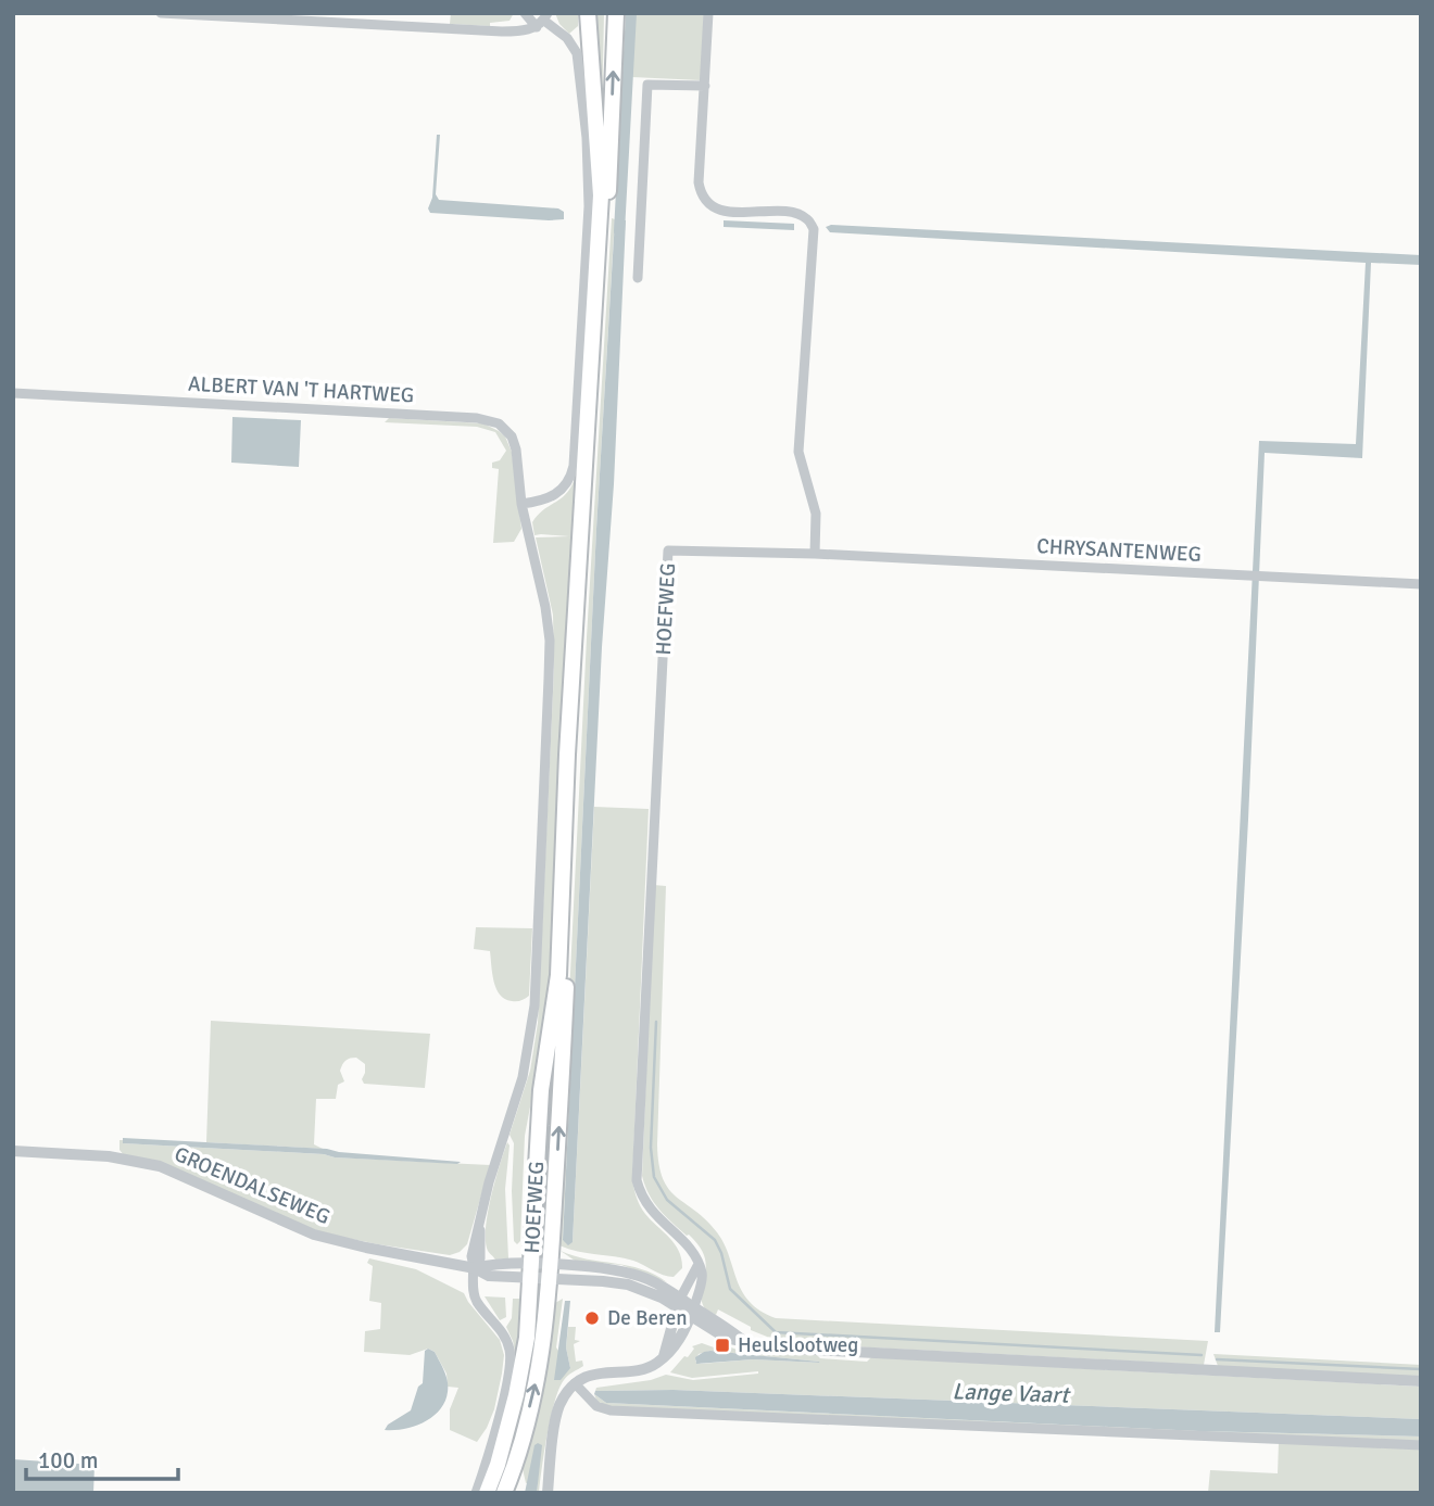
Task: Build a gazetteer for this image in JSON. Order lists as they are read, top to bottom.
{
  "streets": {
    "main road": ["HOEFWEG"],
    "street": ["ALBERT VAN 'T HARTWEG", "CHRYSANTENWEG", "GROENDALSEWEG"]
  },
  "crossings": [
    ["ALBERT VAN 'T HARTWEG", "HOEFWEG"],
    ["CHRYSANTENWEG", "HOEFWEG"],
    ["HOEFWEG", "GROENDALSEWEG"]
  ],
  "water": ["Lange Vaart"],
  "places": {
    "other": ["De Beren"],
    "transit": ["Heulslootweg"]
  },
  "scale_bar": "100 m"
}
